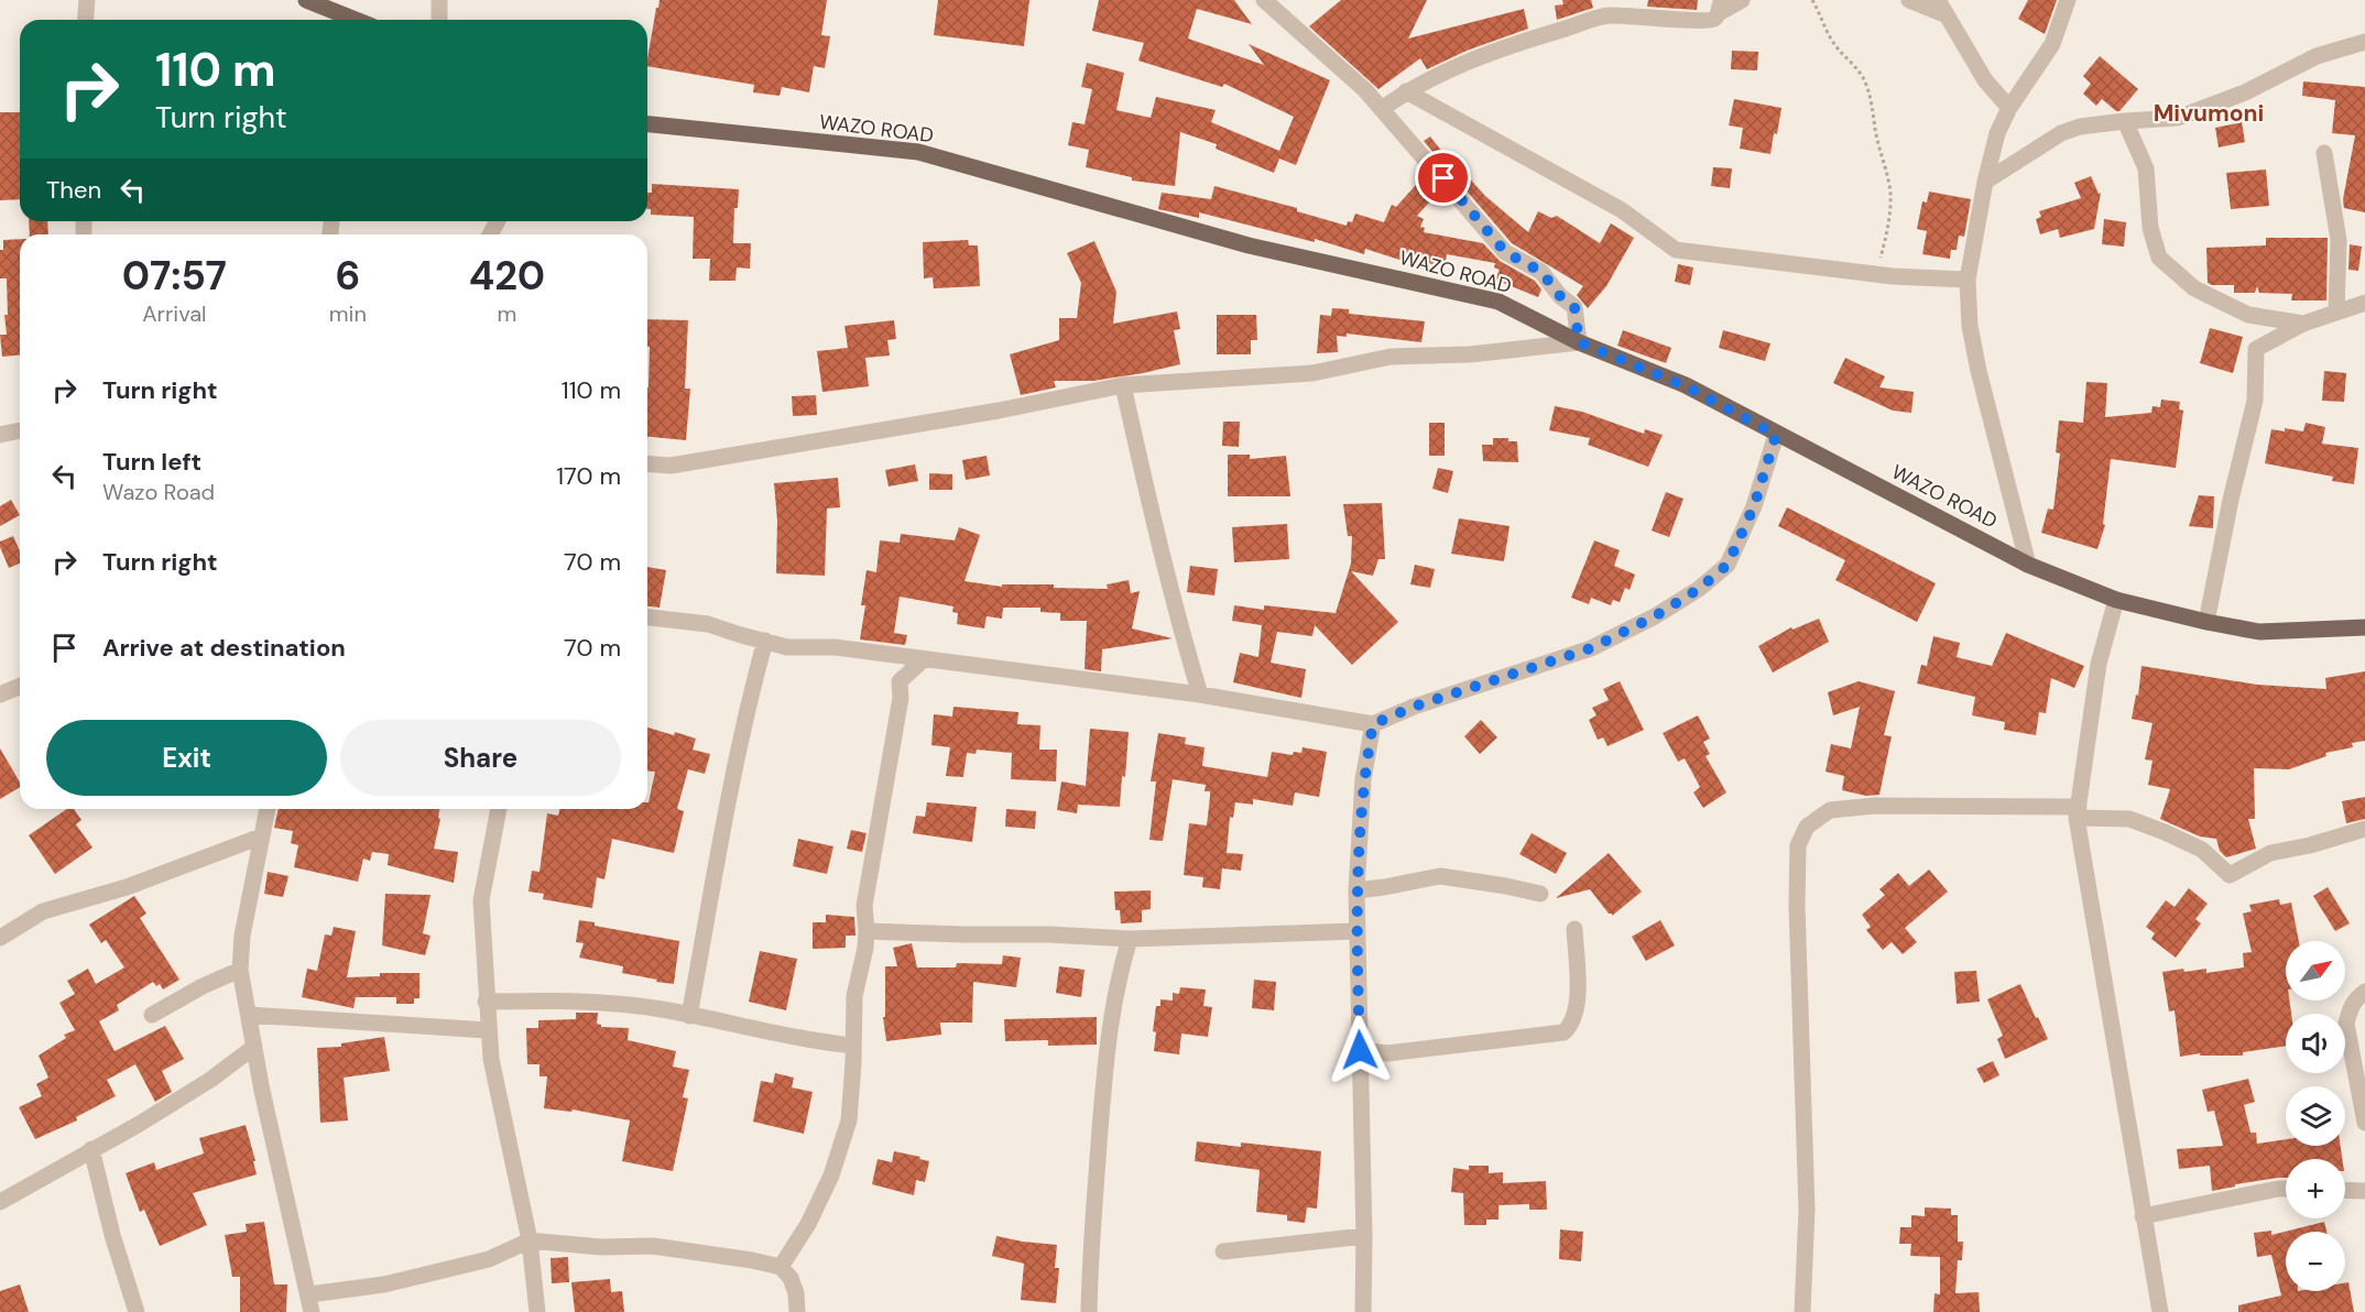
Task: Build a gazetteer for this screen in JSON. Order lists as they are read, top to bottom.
{
  "streets": {
    "main road": ["WAZO ROAD"]
  },
  "districts": ["Mivumoni"],
  "north": "top right",
  "page": {
    "turn": ["110 m", "Turn right"],
    "then": "Then",
    "eta": [
      "07:57",
      "Arrival",
      "6",
      "min",
      "420",
      "m"
    ],
    "list": [
      {
        "name": "Turn right",
        "value": "110 m"
      },
      {
        "name": "Turn left",
        "note": "Wazo Road",
        "value": "170 m"
      },
      {
        "name": "Turn right",
        "value": "70 m"
      },
      {
        "name": "Arrive at destination",
        "value": "70 m"
      }
    ],
    "buttons": ["Exit", "Share"],
    "map_buttons": ["+", "−"]
  }
}
